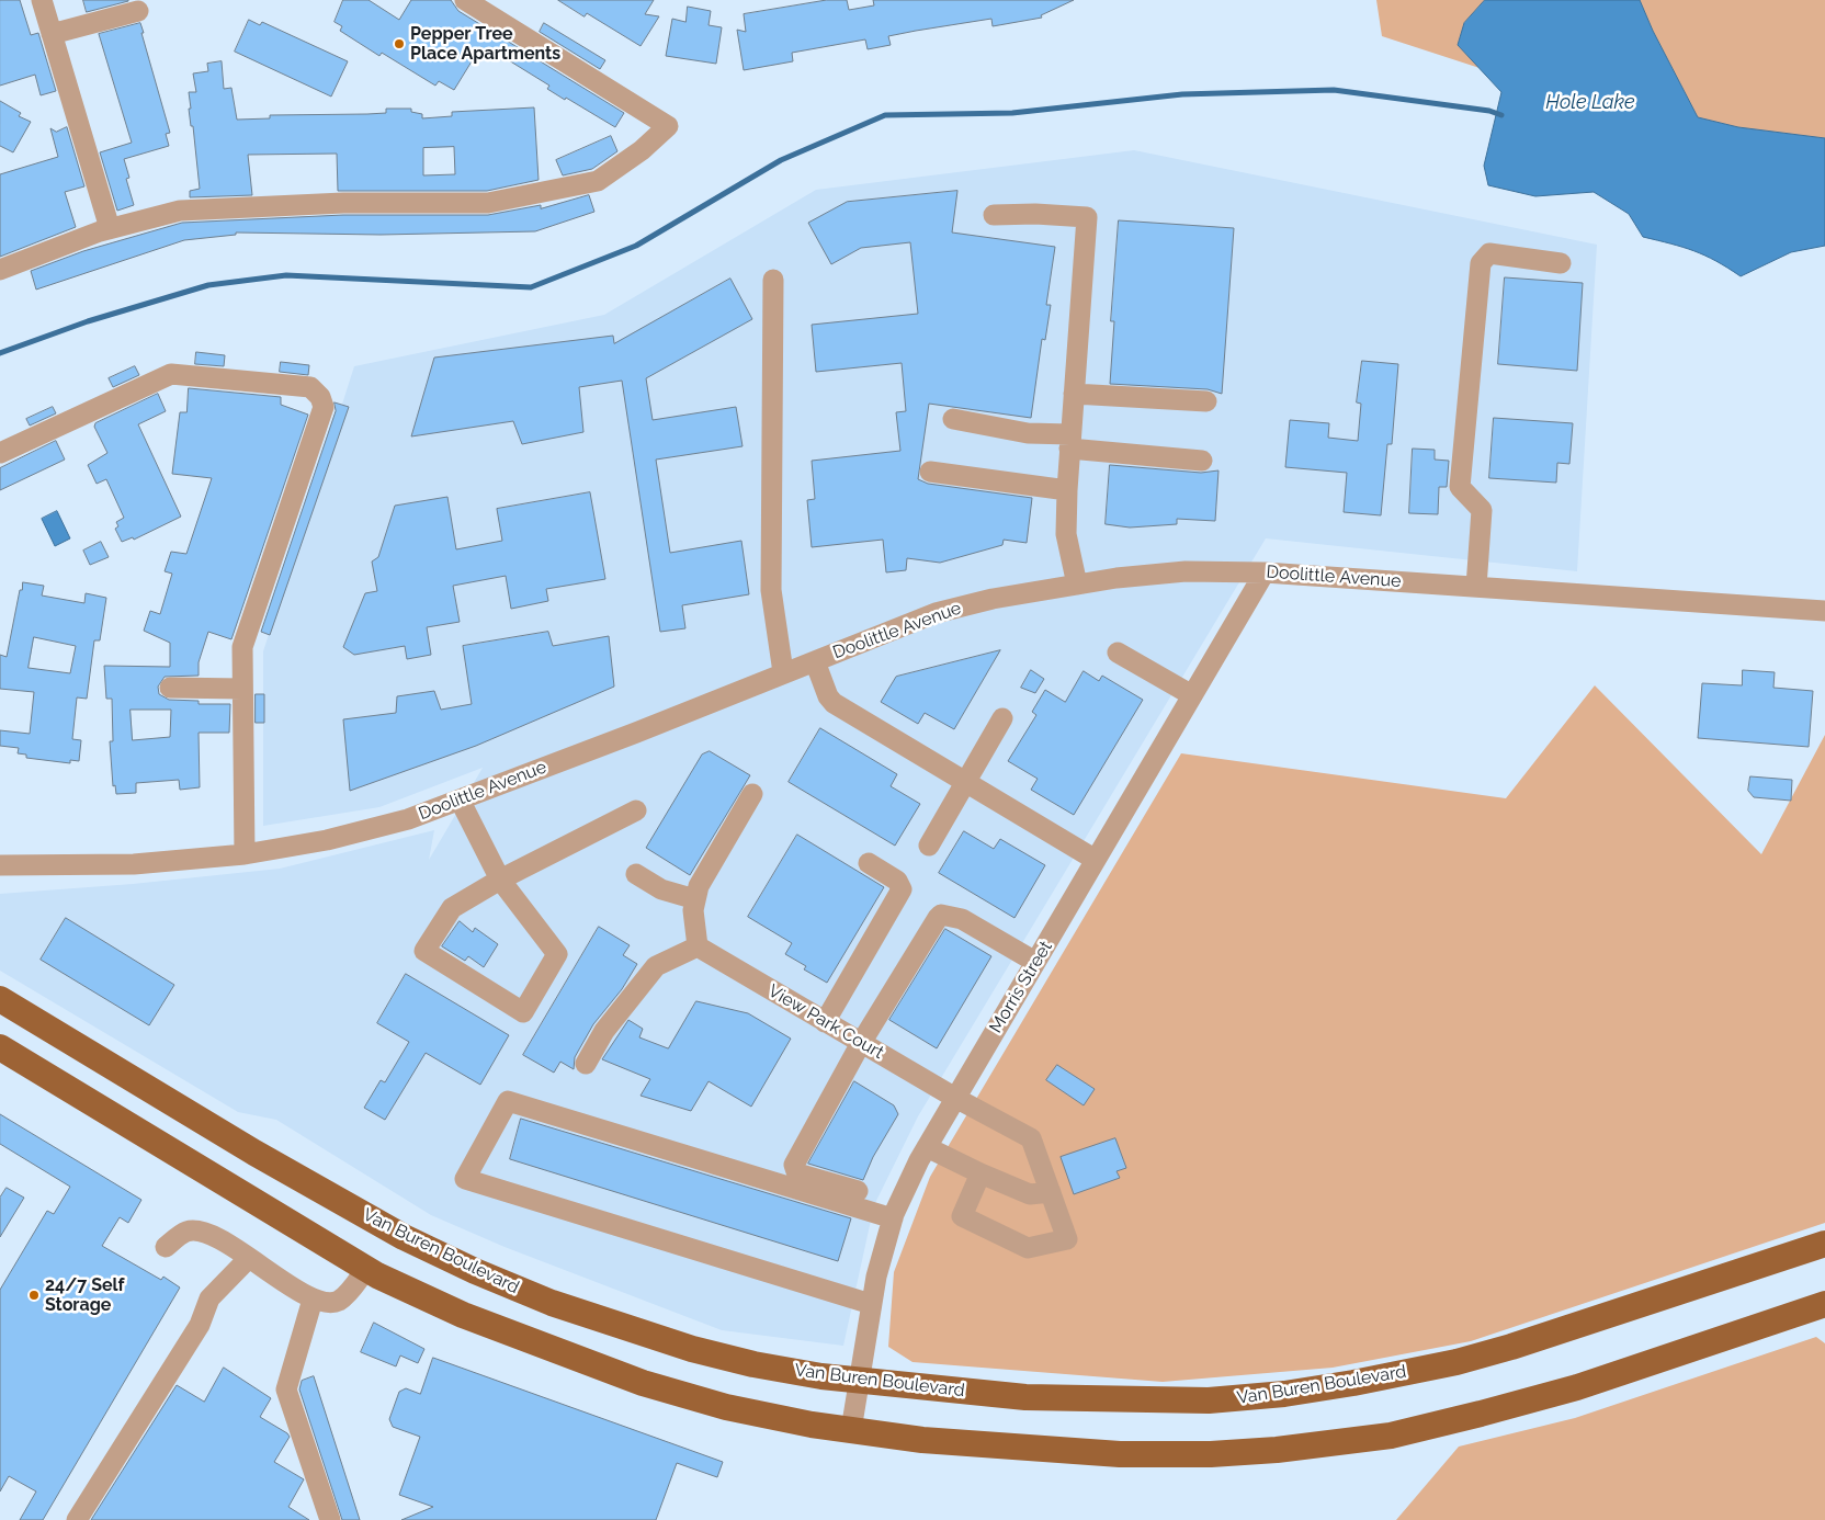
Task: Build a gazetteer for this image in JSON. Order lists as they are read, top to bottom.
{
  "streets": {
    "main road": ["Van Buren Boulevard"],
    "street": ["Doolittle Avenue", "Morris Street", "View Park Court"]
  },
  "crossings": [
    ["Doolittle Avenue", "Morris Street"],
    ["Morris Street", "View Park Court"],
    ["Morris Street", "Van Buren Boulevard"]
  ],
  "water": ["Hole Lake"],
  "places": ["Pepper Tree Place Apartments", "24/7 Self Storage"]
}
